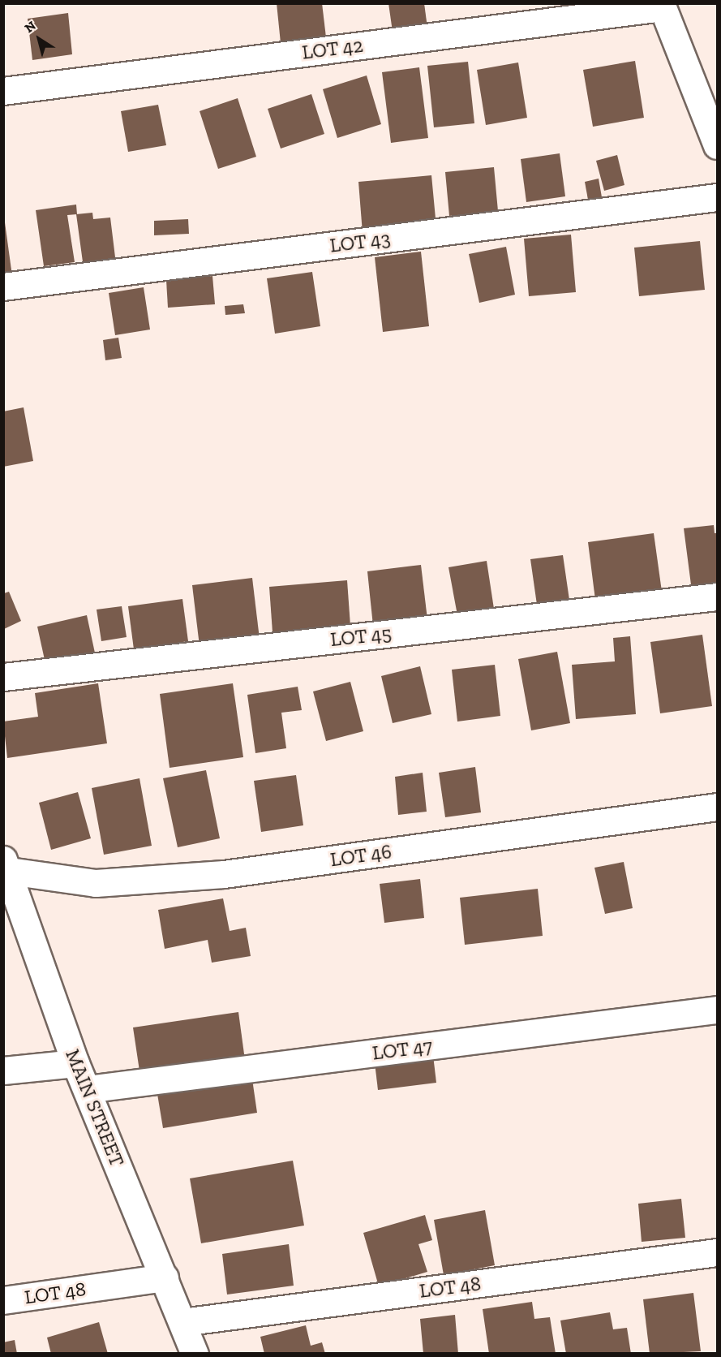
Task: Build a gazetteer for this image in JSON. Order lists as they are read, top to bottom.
{
  "streets": {
    "street": [
      "LOT 42",
      "LOT 43",
      "LOT 45",
      "LOT 46",
      "LOT 47",
      "MAIN STREET",
      "LOT 48"
    ]
  },
  "crossings": [
    ["LOT 46", "MAIN STREET"],
    ["LOT 47", "MAIN STREET"],
    ["MAIN STREET", "LOT 48"]
  ],
  "north": "top left"
}
